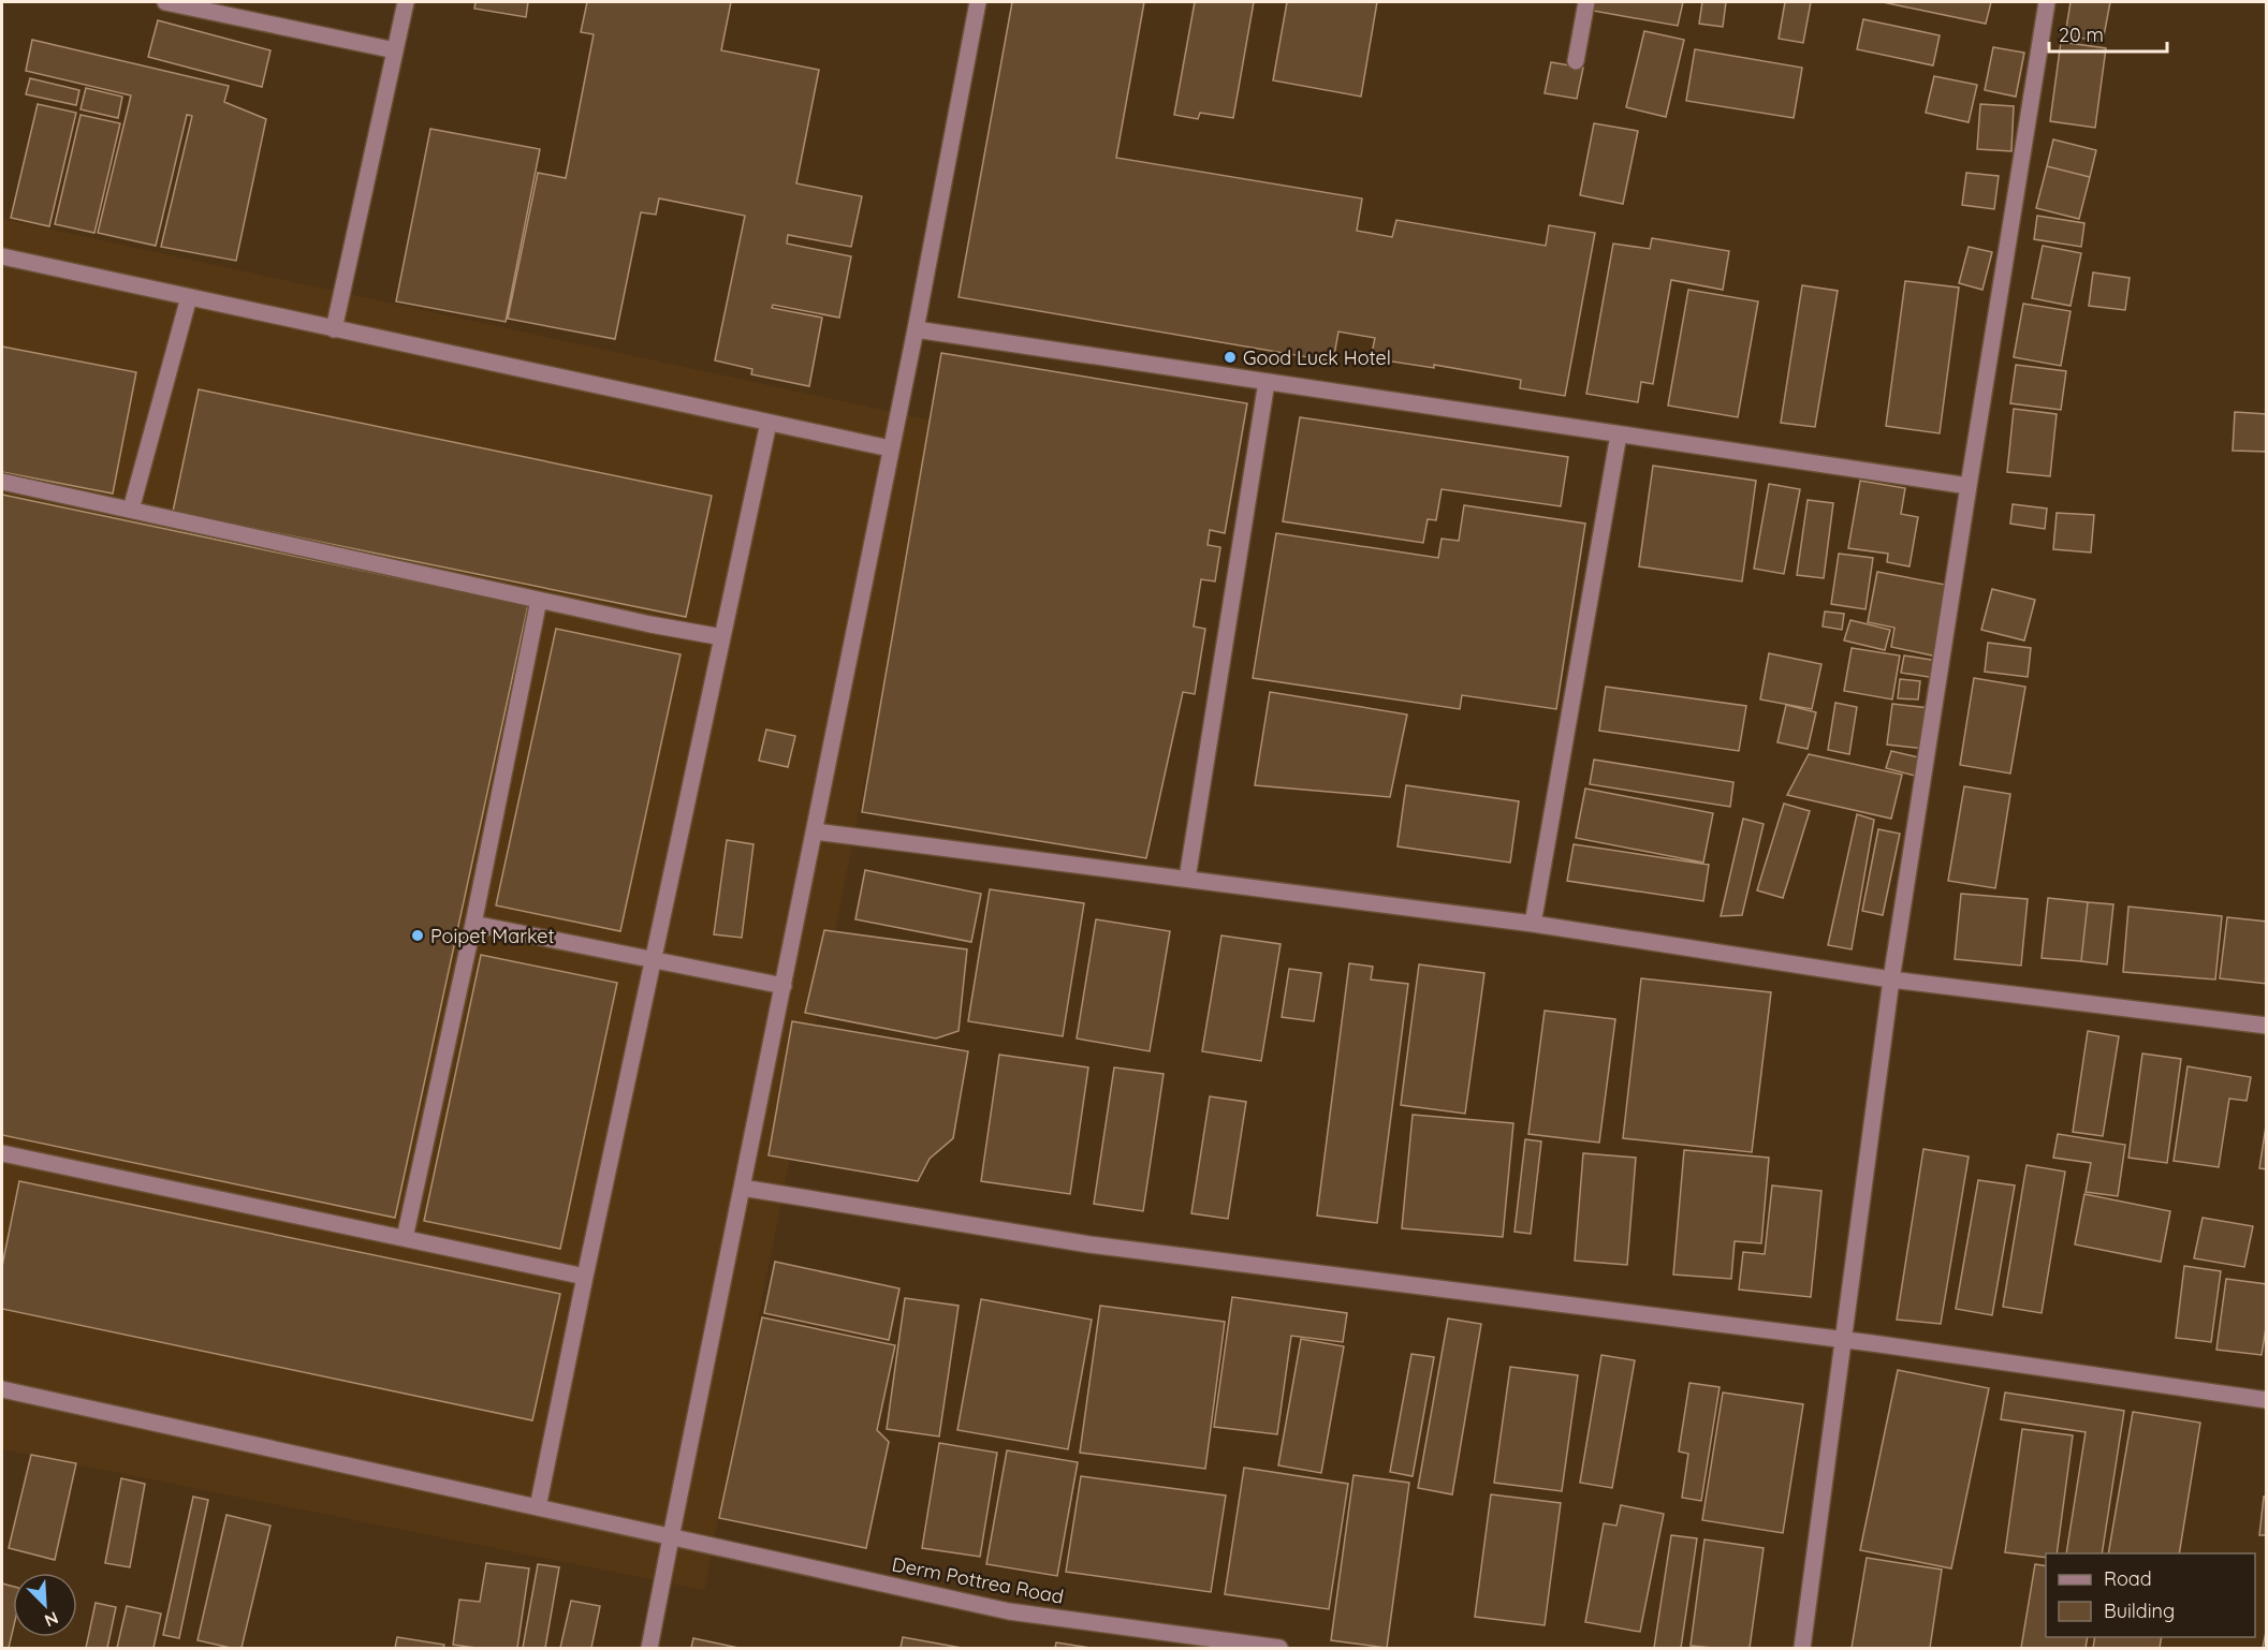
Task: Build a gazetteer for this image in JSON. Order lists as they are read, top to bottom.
{
  "streets": {
    "street": ["Derm Pottrea Road"]
  },
  "places": ["Good Luck Hotel", "Poipet Market"],
  "legend": ["Road", "Building"],
  "scale_bar": "20 m",
  "north": "bottom right"
}
